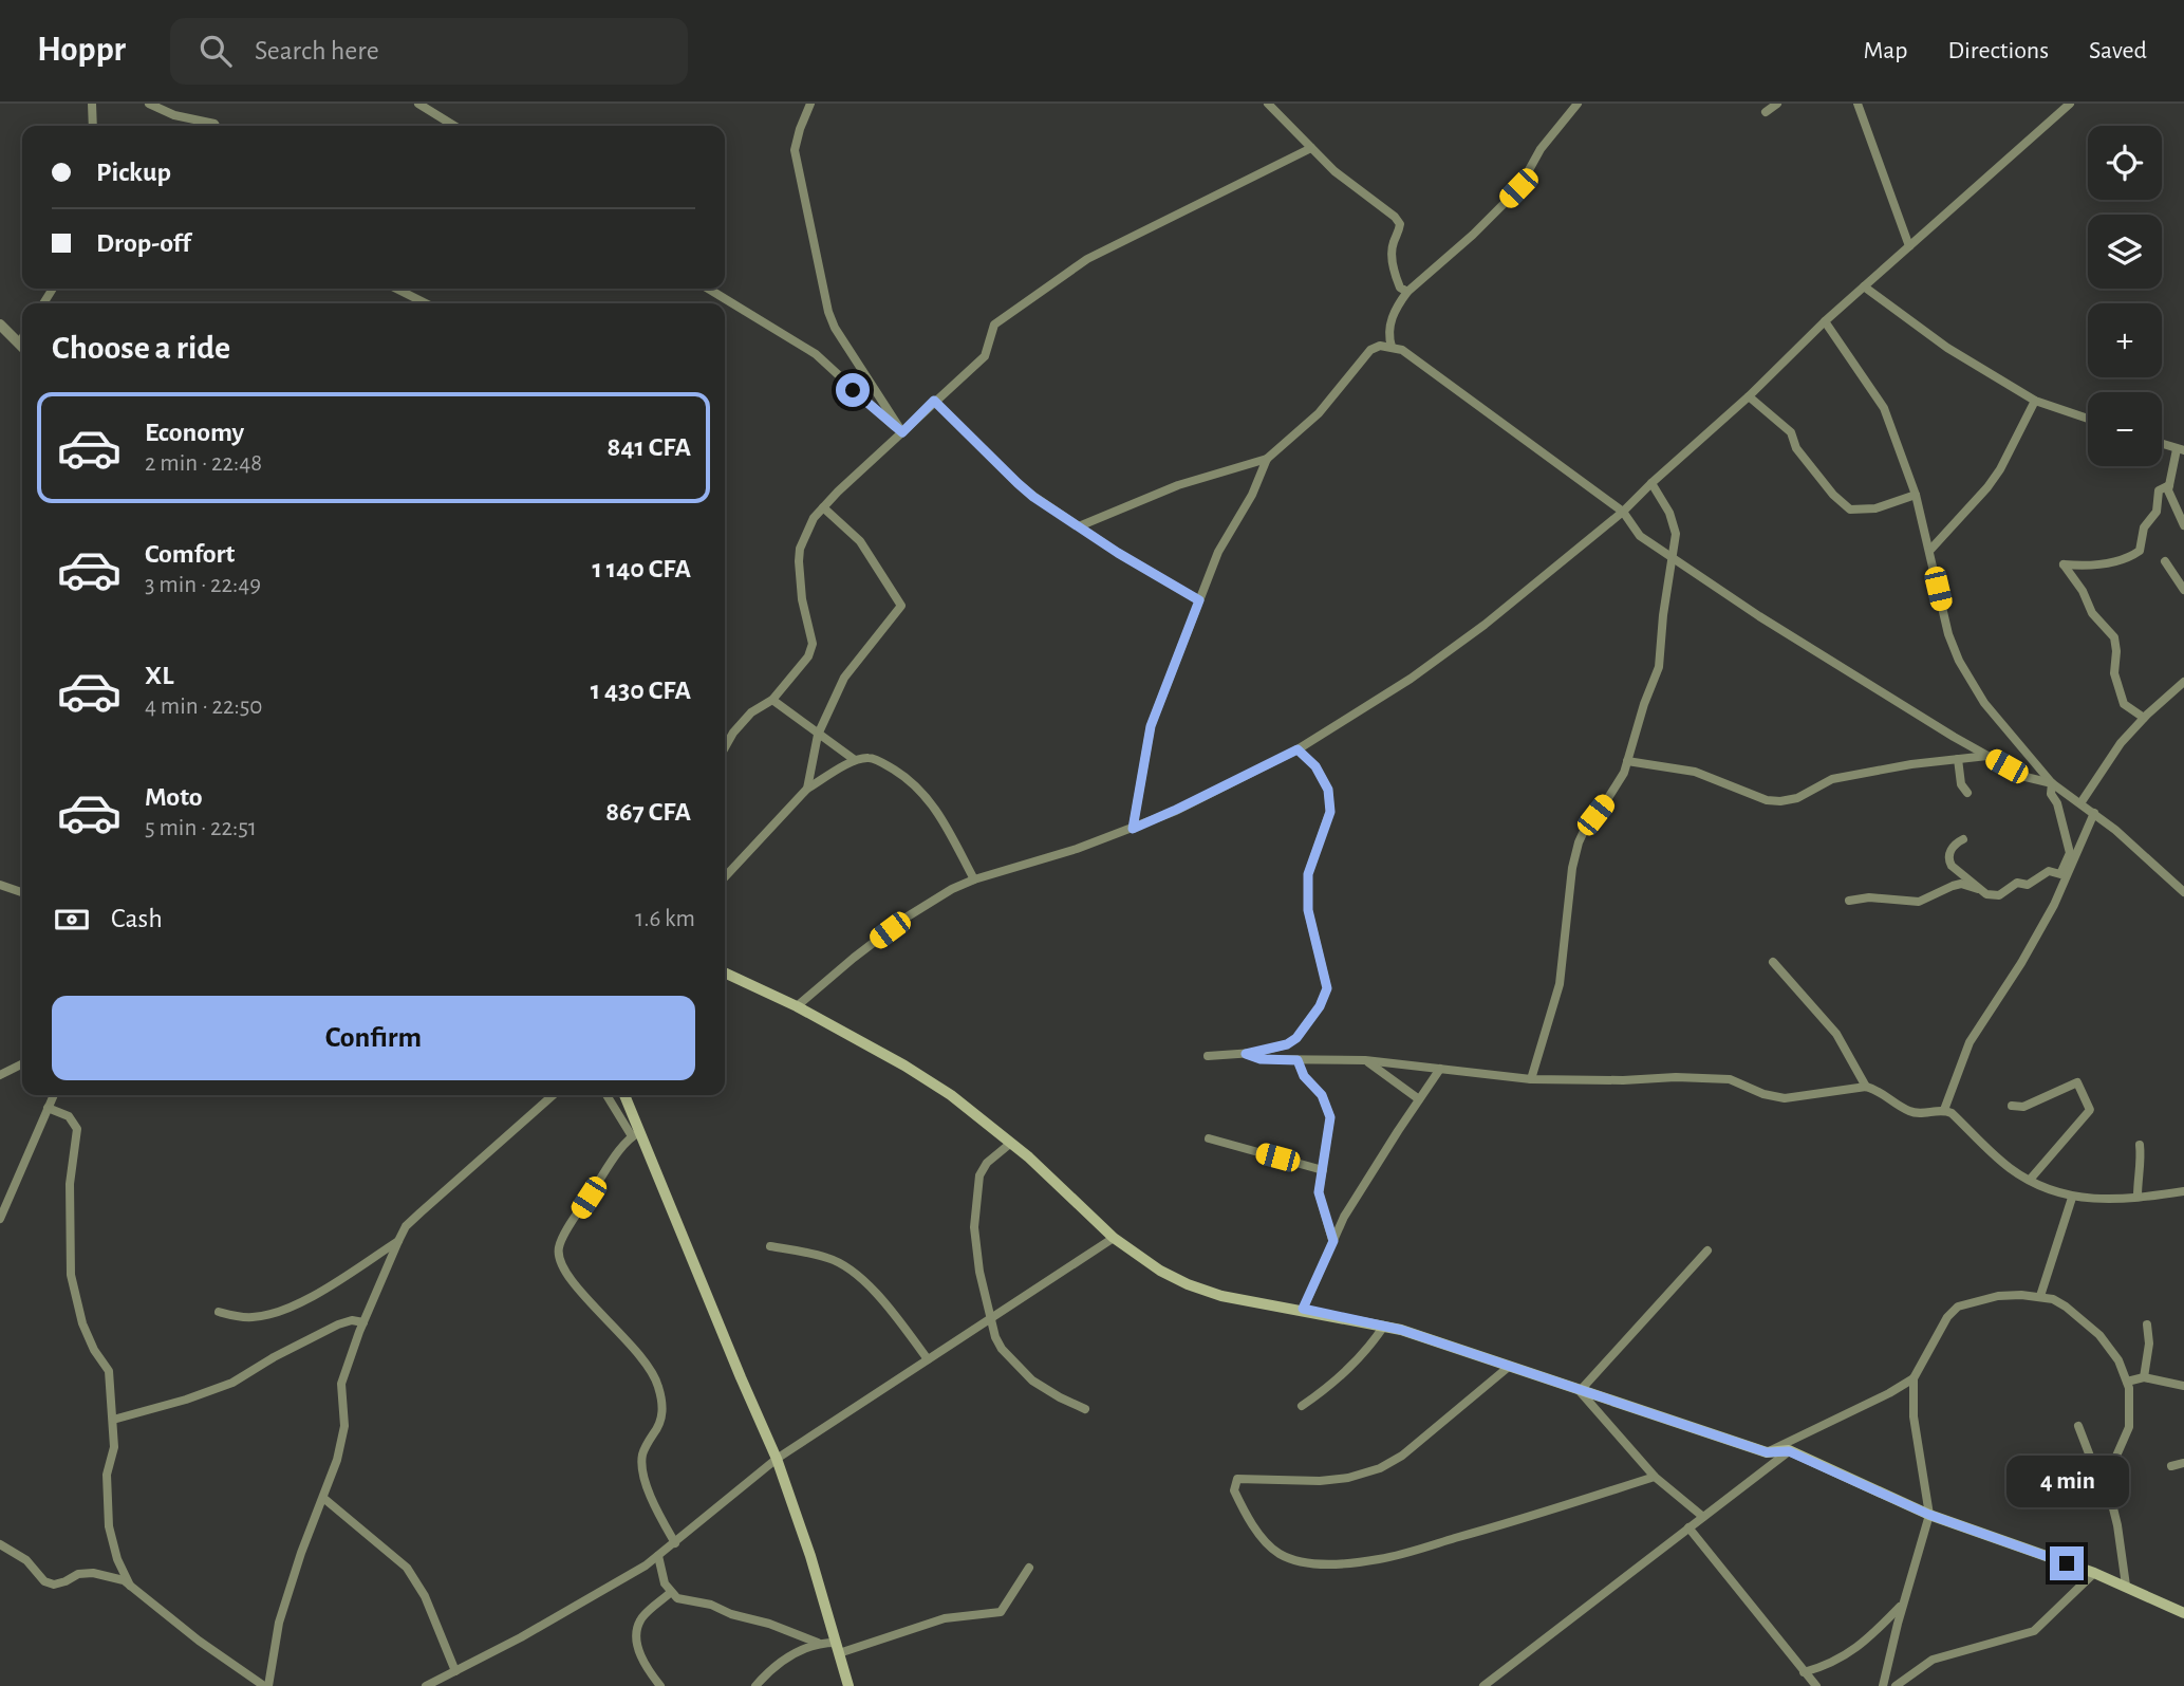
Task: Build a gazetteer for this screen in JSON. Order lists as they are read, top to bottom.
{
  "page": {
    "header": "Hoppr",
    "search": "Search here",
    "nav": ["Map", "Directions", "Saved"],
    "map_buttons": ["+", "−"],
    "banner": ["Pickup", "Drop-off"],
    "heading": "Choose a ride",
    "list": [
      {
        "name": "Economy",
        "note": "2 min · 22:48",
        "value": "841 CFA"
      },
      {
        "name": "Comfort",
        "note": "3 min · 22:49",
        "value": "1 140 CFA"
      },
      {
        "name": "XL",
        "note": "4 min · 22:50",
        "value": "1 430 CFA"
      },
      {
        "name": "Moto",
        "note": "5 min · 22:51",
        "value": "867 CFA"
      }
    ],
    "pay": ["Cash", "1.6 km"],
    "buttons": "Confirm",
    "bubble": "4 min"
  }
}
